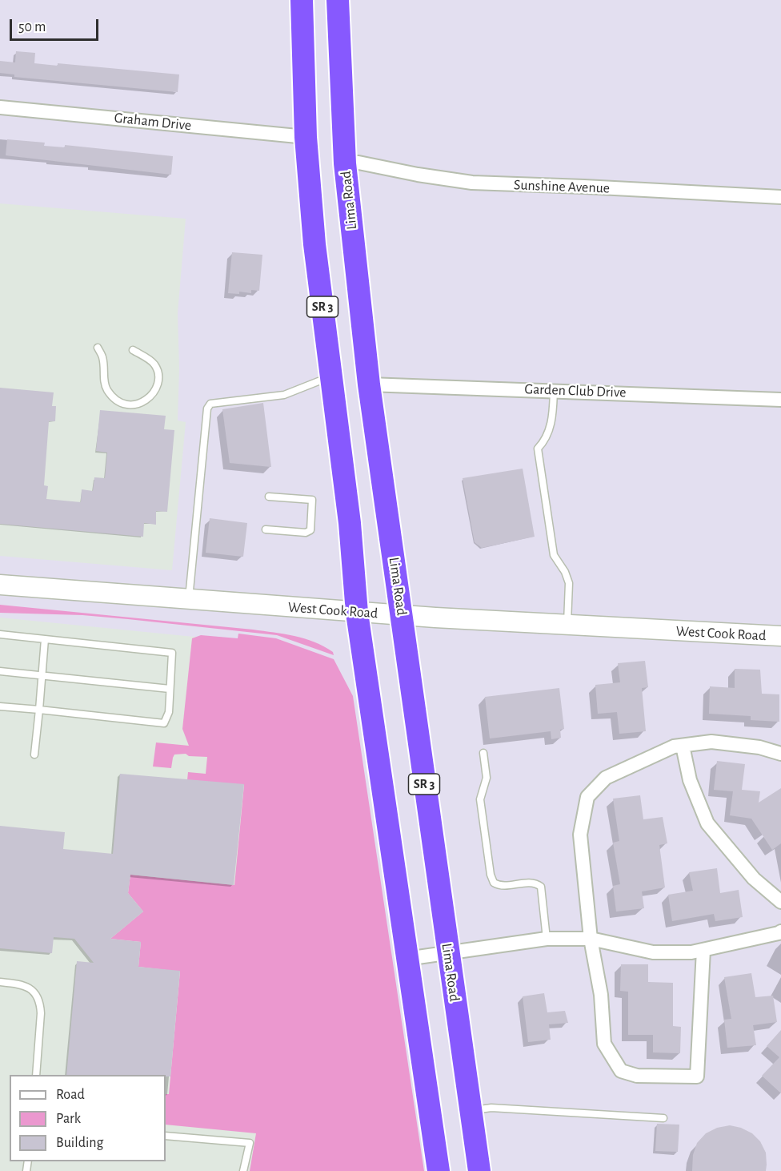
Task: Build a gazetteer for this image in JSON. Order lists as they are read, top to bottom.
{
  "streets": {
    "highway": ["Lima Road", "SR 3"],
    "main road": ["West Cook Road"],
    "street": ["Graham Drive", "Sunshine Avenue", "Garden Club Drive"]
  },
  "crossings": [
    ["Graham Drive", "SR 3"],
    ["Sunshine Avenue", "Lima Road"],
    ["Lima Road", "Garden Club Drive"],
    ["Lima Road", "West Cook Road"],
    ["SR 3", "West Cook Road"]
  ],
  "legend": ["Road", "Park", "Building"],
  "scale_bar": "50 m"
}
